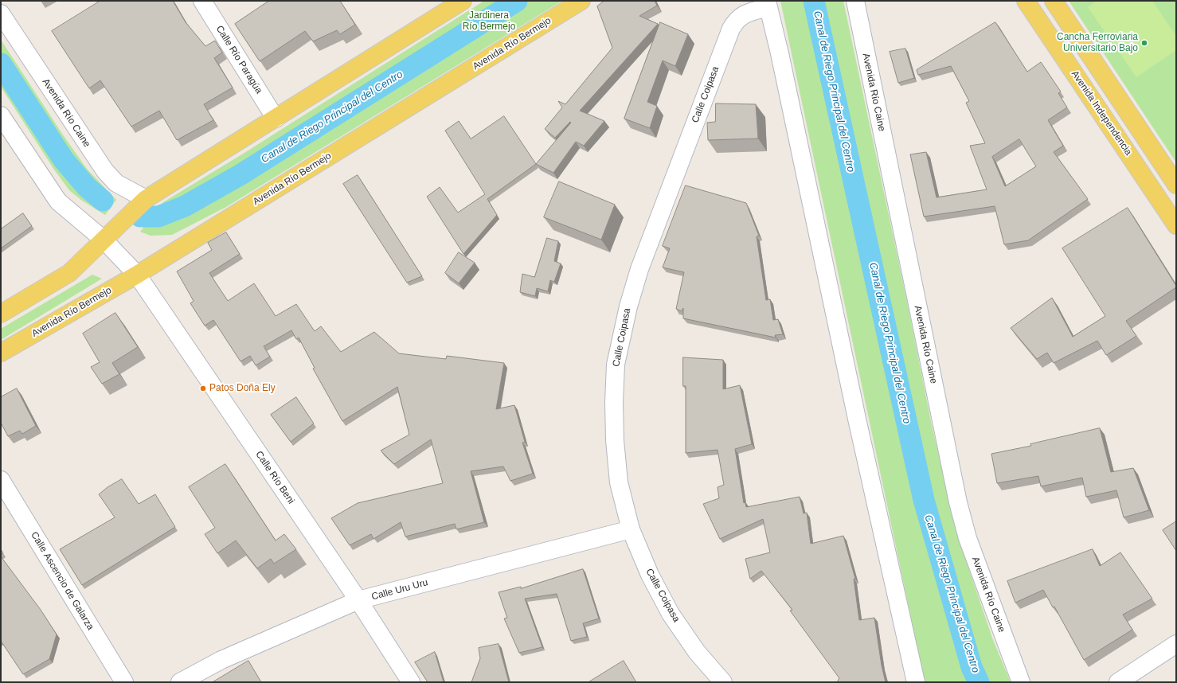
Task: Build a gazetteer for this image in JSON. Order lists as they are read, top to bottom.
{
  "streets": {
    "main road": ["Avenida Río Bermejo", "Avenida Independencia"],
    "street": [
      "Calle Río Paragúa",
      "Avenida Río Caine",
      "Calle Coipasa",
      "Calle Río Beni",
      "Calle Ascencio de Galarza",
      "Calle Uru Uru"
    ]
  },
  "crossings": [
    ["Avenida Río Bermejo", "Calle Río Beni"],
    ["Calle Coipasa", "Calle Uru Uru"],
    ["Calle Río Beni", "Calle Uru Uru"]
  ],
  "water": ["Canal de Riego Principal del Centro"],
  "parks": ["Jardinera Río Bermejo"],
  "places": ["Cancha Ferroviaria Universitario Bajo", "Patos Doña Ely"]
}
